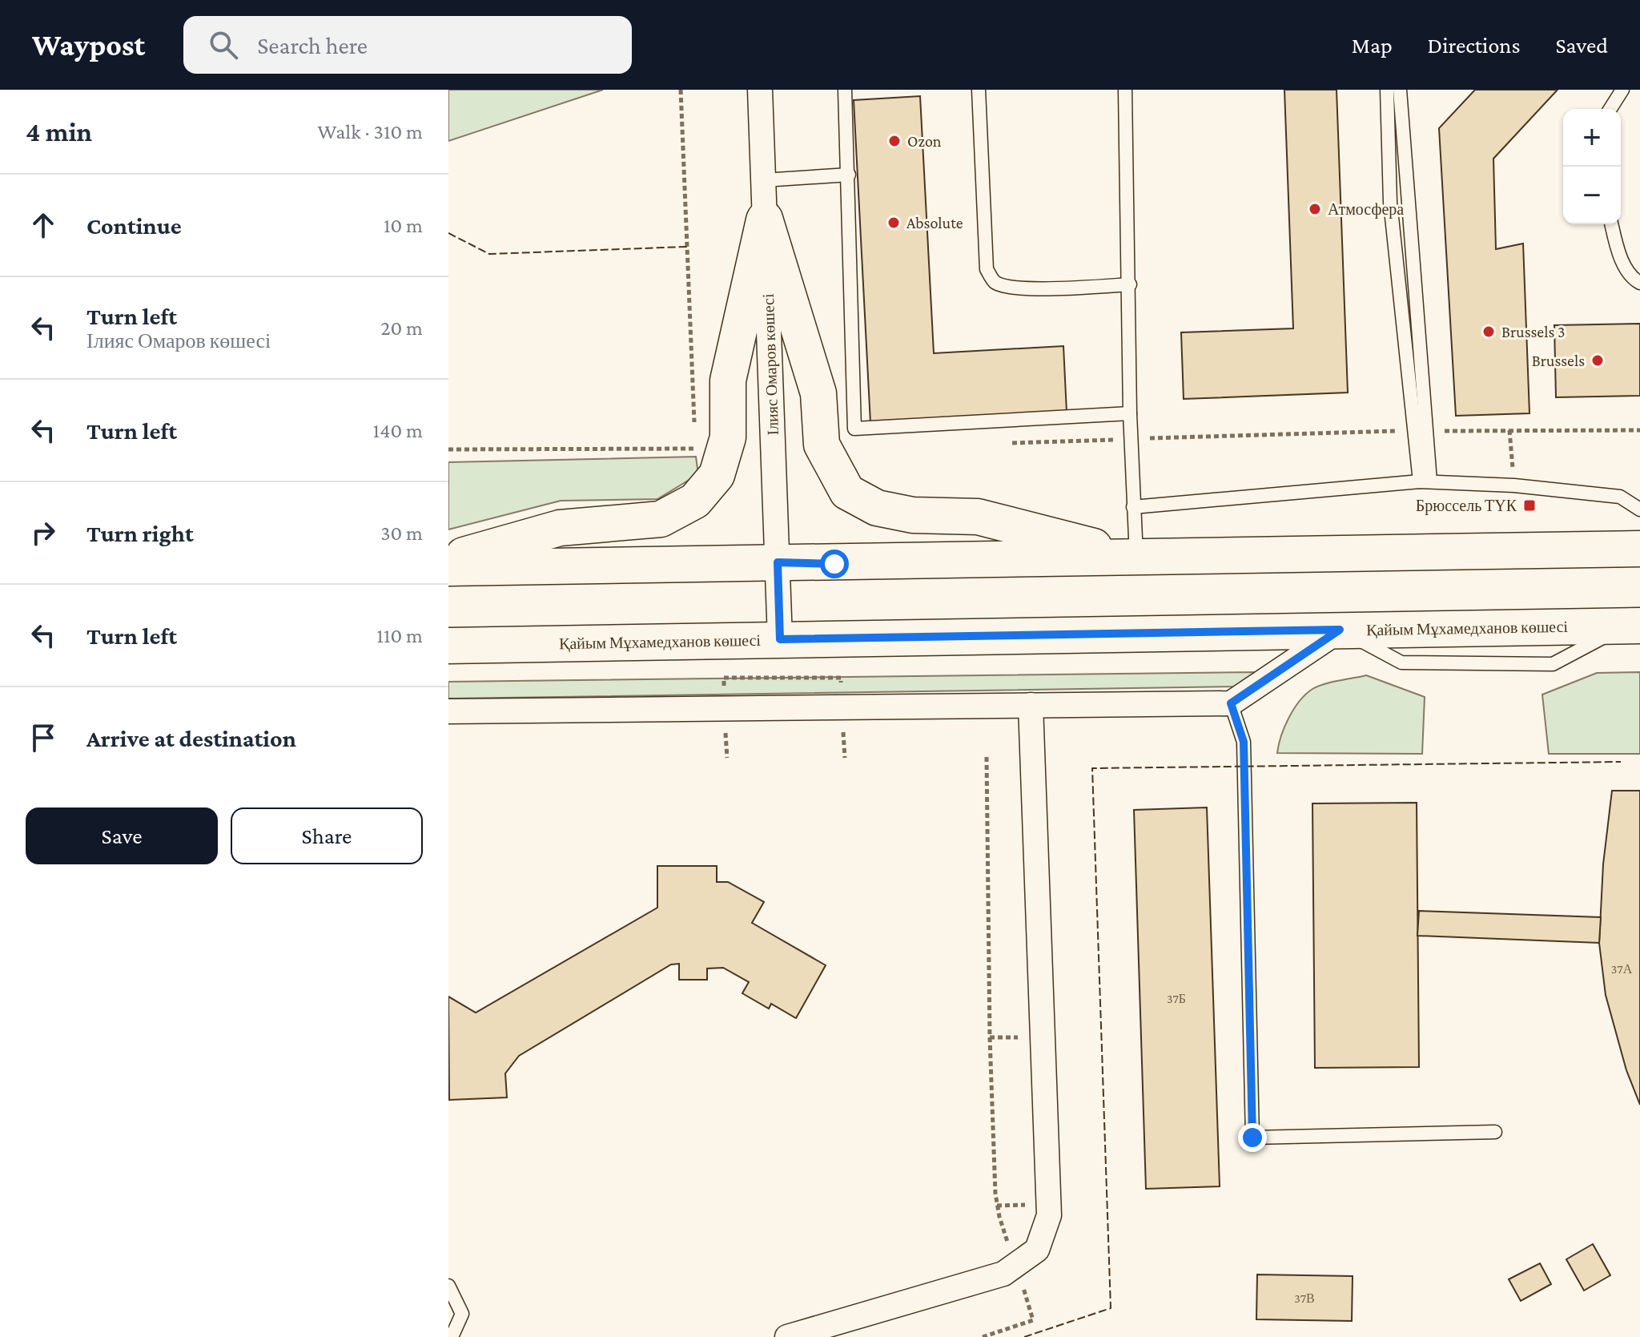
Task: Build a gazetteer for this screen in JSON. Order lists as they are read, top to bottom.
{
  "streets": {
    "main road": ["Қайым Мұхамедханов көшесі"],
    "street": ["Ілияс Омаров көшесі"]
  },
  "crossings": [
    ["Ілияс Омаров көшесі", "Қайым Мұхамедханов көшесі"]
  ],
  "places": {
    "other": [
      "Ozon",
      "Атмосфера",
      "Absolute",
      "Brussels 3",
      "Brussels"
    ],
    "transit": ["Брюссель ТҮК"]
  },
  "house_numbers": ["37А", "37Б", "37В"],
  "page": {
    "header": "Waypost",
    "search": "Search here",
    "nav": ["Map", "Directions", "Saved"],
    "heading": ["4 min", "Walk · 310 m"],
    "map_buttons": ["+", "−"],
    "list": [
      ["Continue", "10 m"],
      ["Turn left", "Ілияс Омаров көшесі", "20 m"],
      ["Turn left", "140 m"],
      ["Turn right", "30 m"],
      ["Turn left", "110 m"],
      "Arrive at destination"
    ],
    "buttons": ["Save", "Share"]
  }
}
